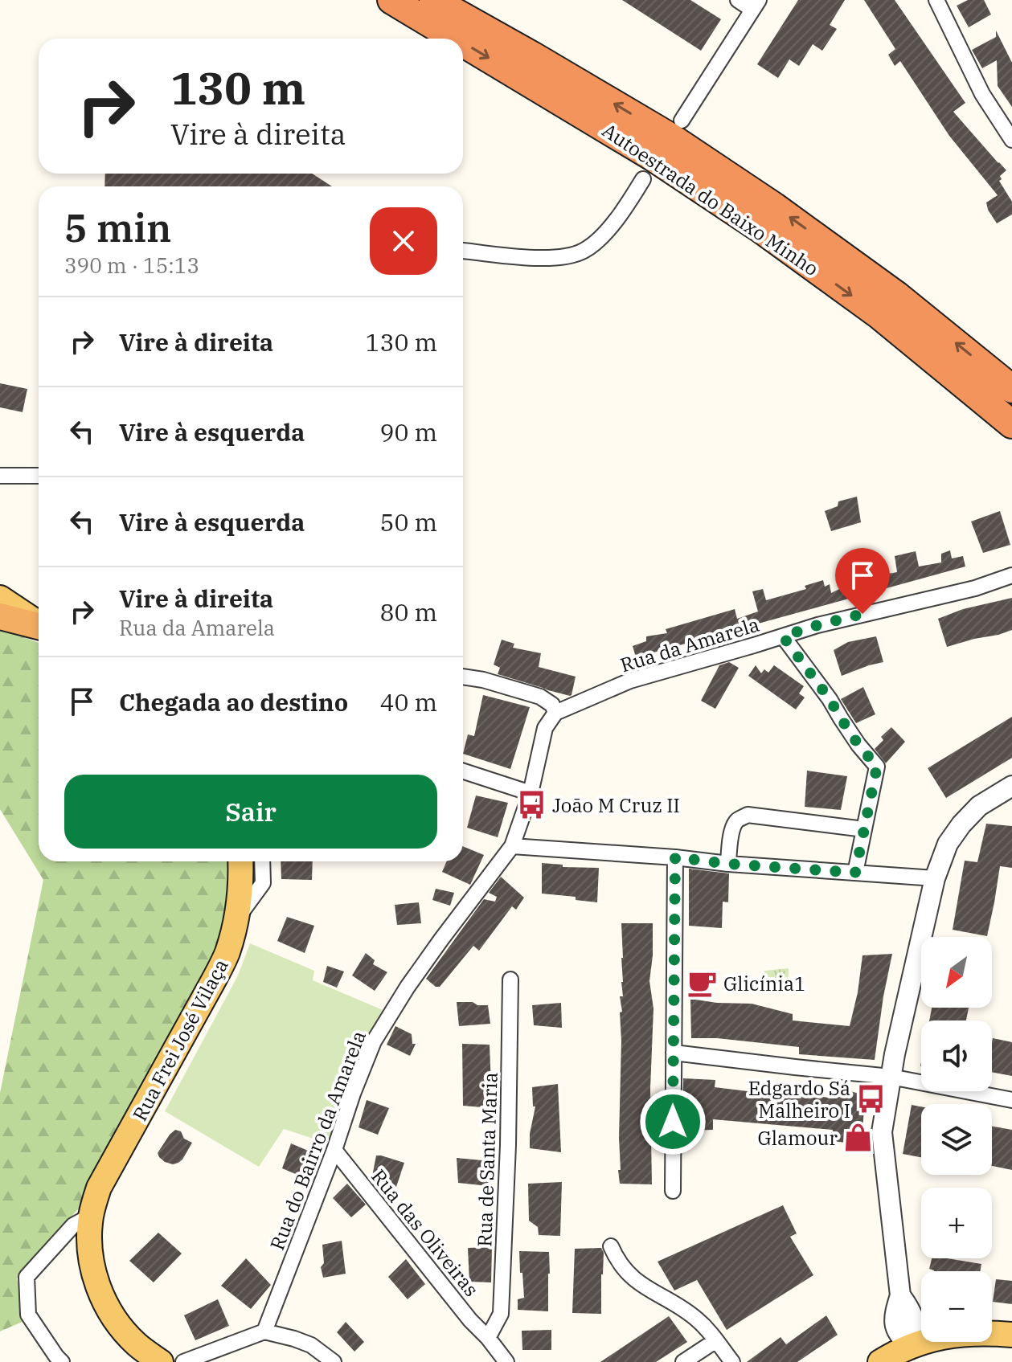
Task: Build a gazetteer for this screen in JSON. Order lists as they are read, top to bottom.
{
  "streets": {
    "highway": ["Autoestrada do Baixo Minho"],
    "main road": ["Rua Frei José Vilaça"],
    "street": [
      "Rua da Amarela",
      "Rua do Bairro da Amarela",
      "Rua de Santa Maria",
      "Rua das Oliveiras"
    ]
  },
  "crossings": [
    ["Rua do Bairro da Amarela", "Rua das Oliveiras"],
    ["Rua de Santa Maria", "Rua das Oliveiras"]
  ],
  "places": {
    "bus stop": ["João M Cruz II", "Edgardo Sá Malheiro I"],
    "cafe": ["Glicínia1"],
    "shop": ["Glamour"]
  },
  "north": "bottom left",
  "page": {
    "turn": ["130 m", "Vire à direita"],
    "heading": ["5 min", "390 m · 15:13"],
    "list": [
      {
        "name": "Vire à direita",
        "value": "130 m"
      },
      {
        "name": "Vire à esquerda",
        "value": "90 m"
      },
      {
        "name": "Vire à esquerda",
        "value": "50 m"
      },
      {
        "name": "Vire à direita",
        "note": "Rua da Amarela",
        "value": "80 m"
      },
      {
        "name": "Chegada ao destino",
        "value": "40 m"
      }
    ],
    "buttons": "Sair",
    "map_buttons": ["+", "−"]
  }
}
